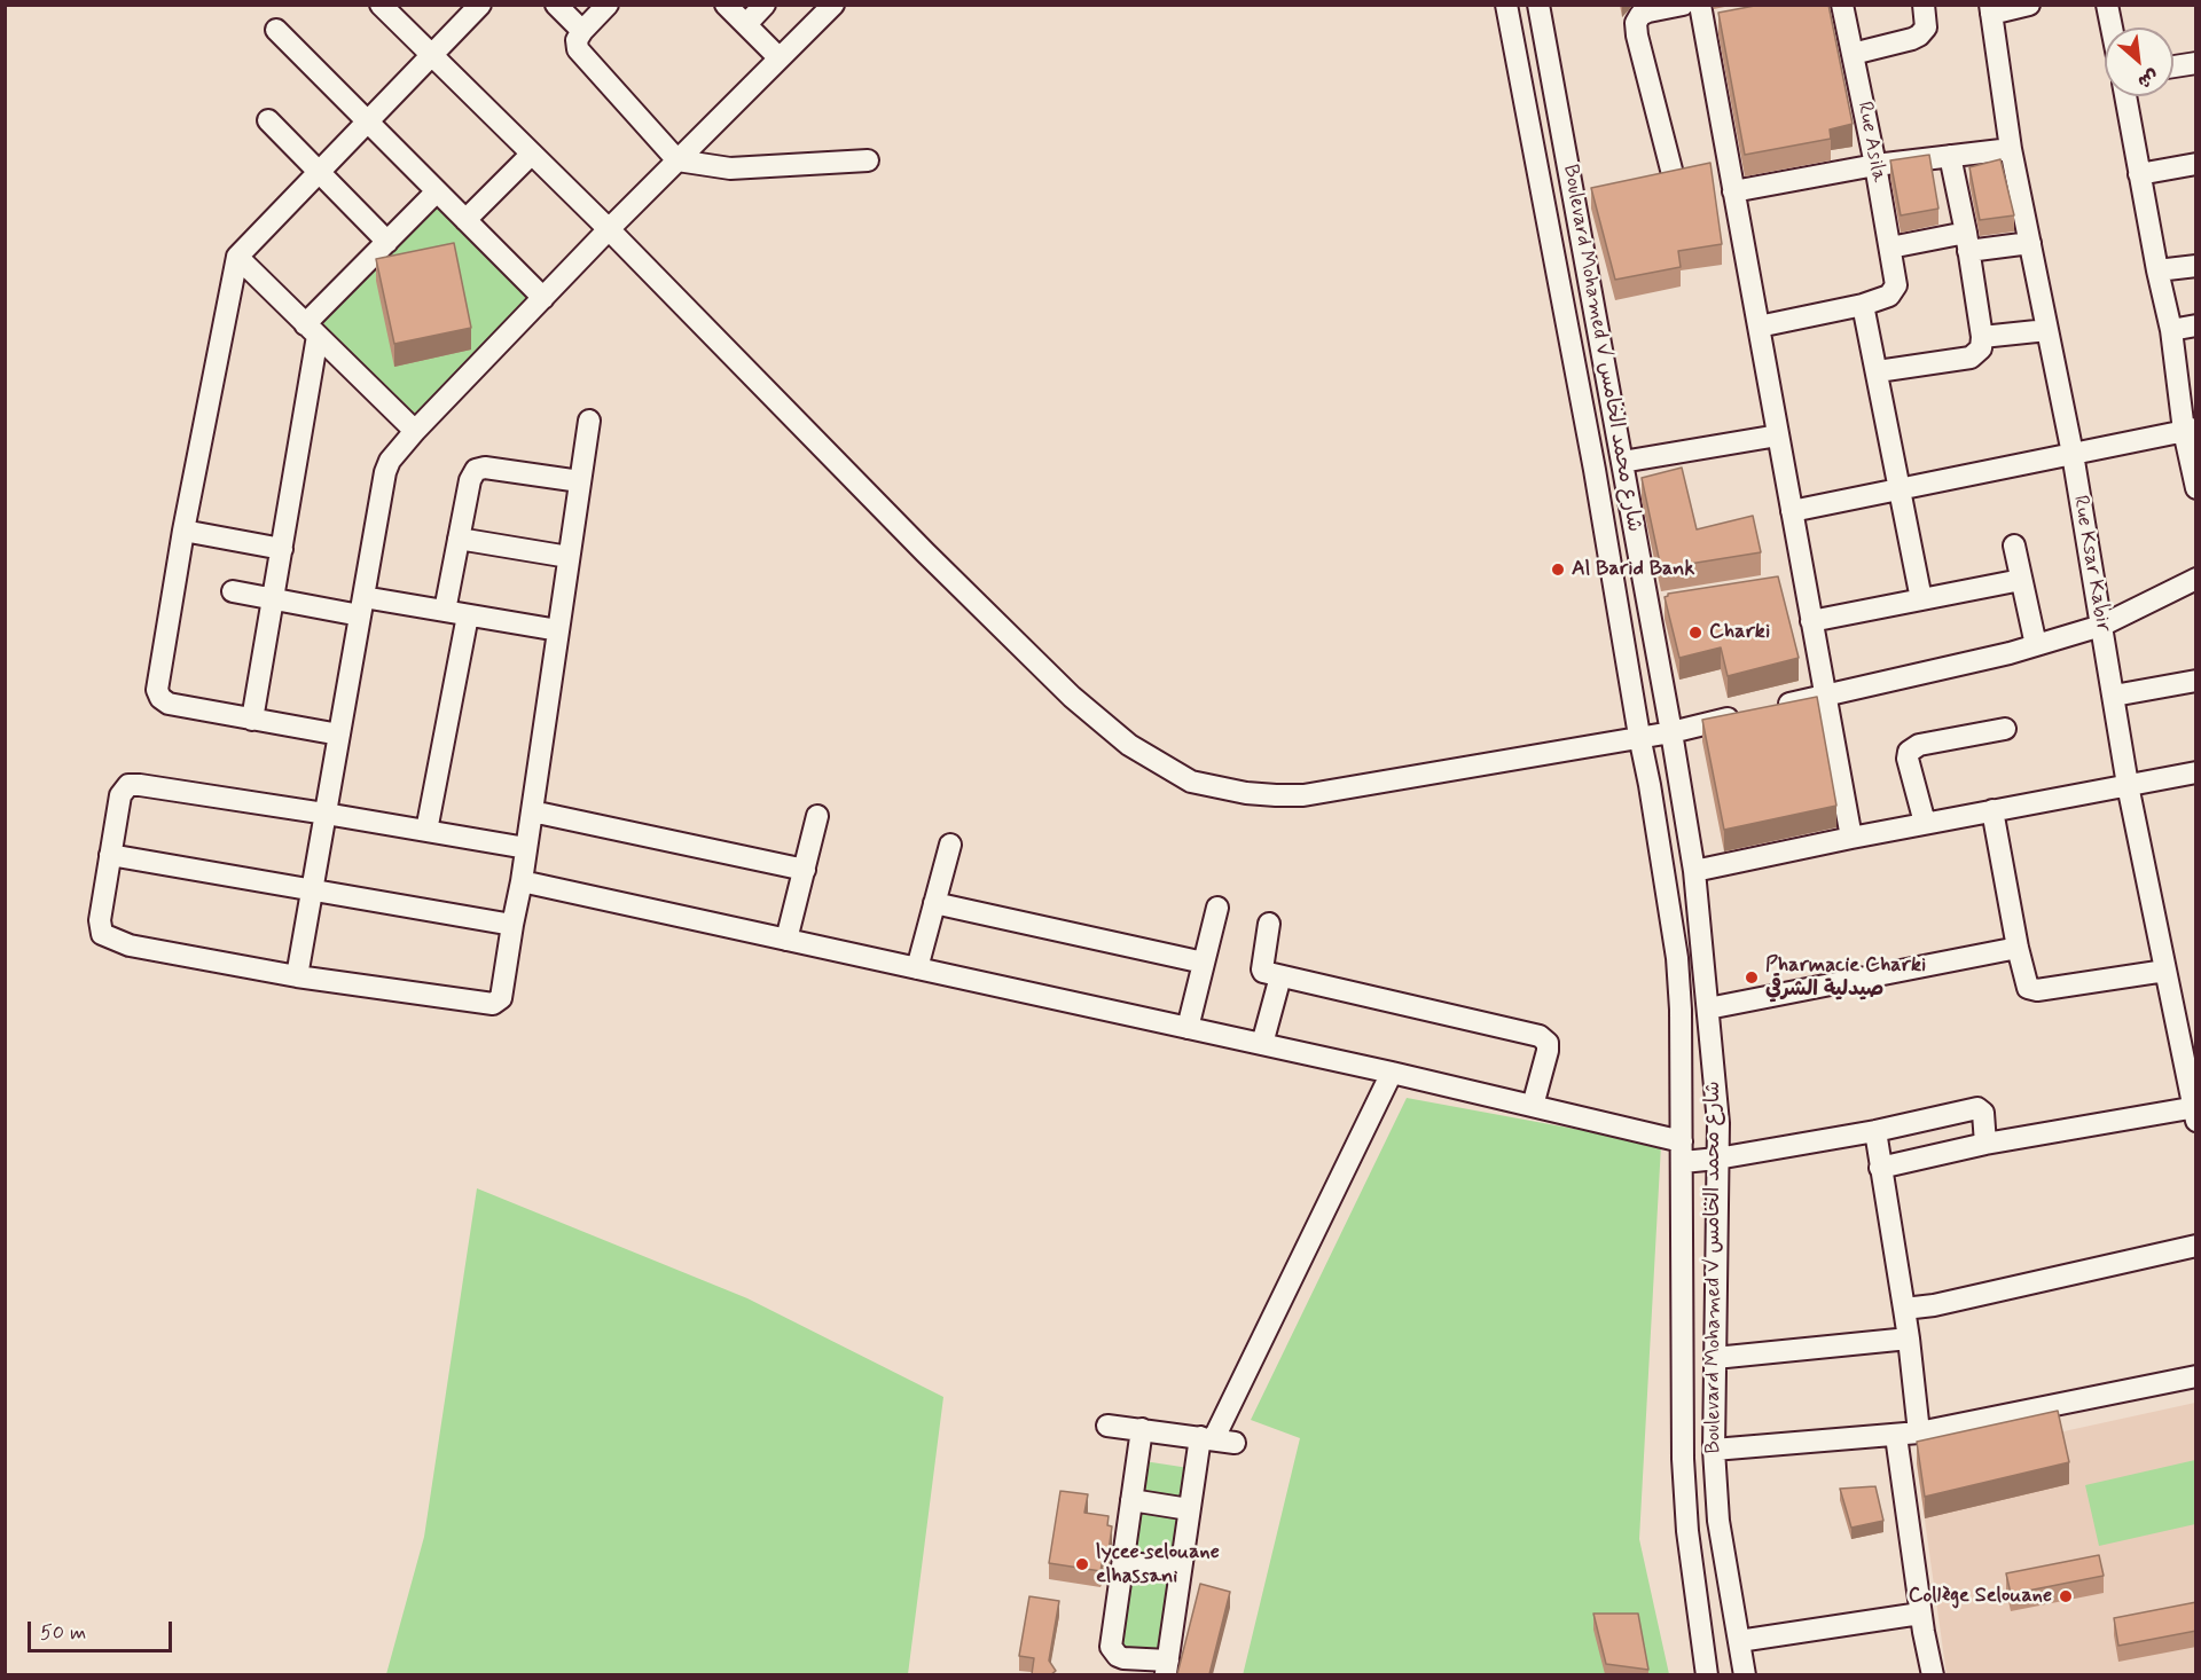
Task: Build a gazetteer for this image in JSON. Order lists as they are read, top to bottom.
{
  "streets": {
    "street": ["Rue Asila", "Boulevard Mohamed V شارع محمد الخامس", "Rue Ksar Kabir"]
  },
  "places": [
    "Al Barid Bank",
    "Charki",
    "Pharmacie Charki صيدلية الشرقي",
    "lycee selouane elhassani",
    "Collège Selouane"
  ],
  "scale_bar": "50 m",
  "north": "bottom right"
}
